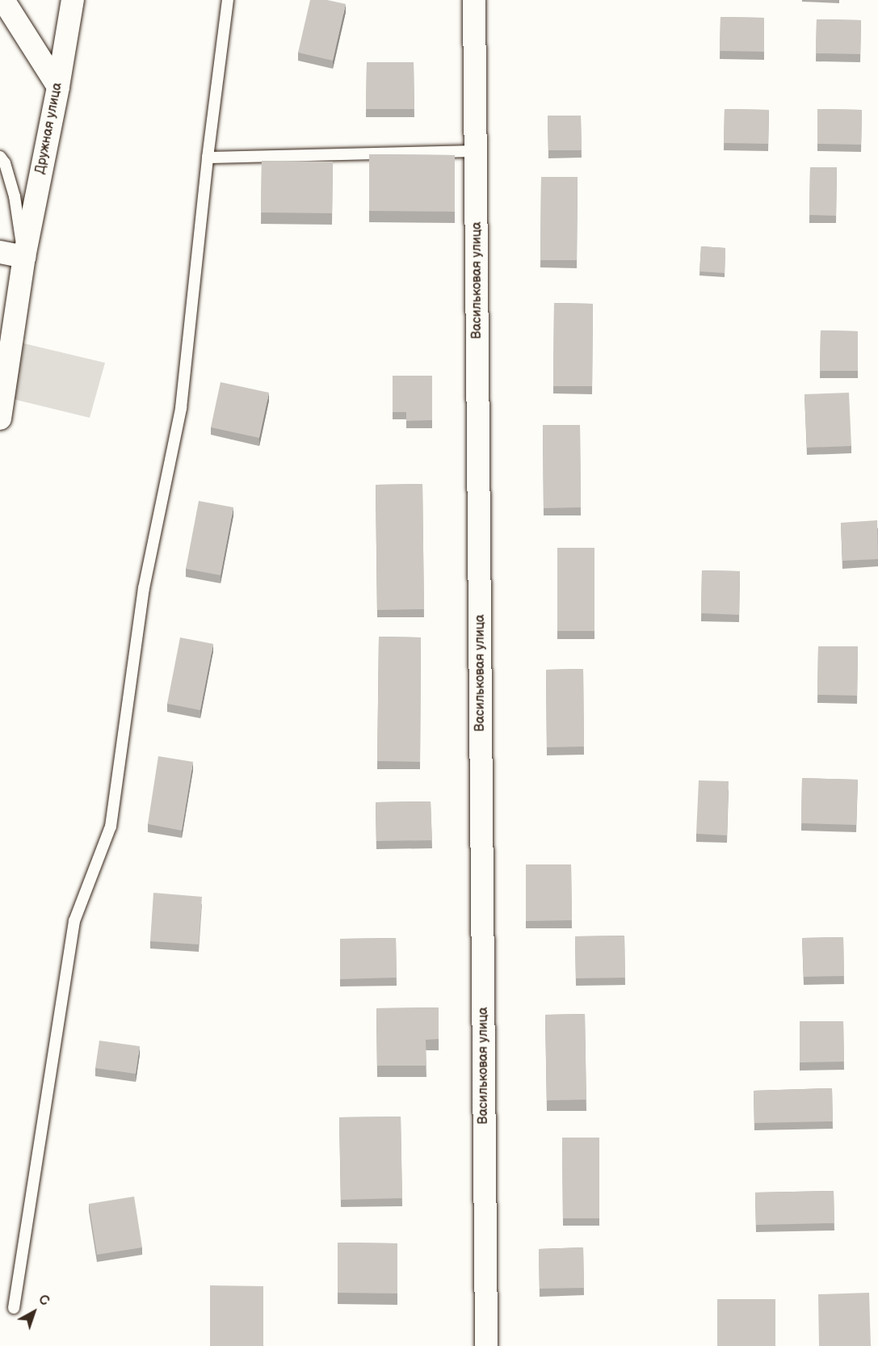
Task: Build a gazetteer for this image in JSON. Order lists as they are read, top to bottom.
{
  "streets": {
    "street": ["Дружная улица", "Васильковая улица"]
  },
  "north": "top right"
}
